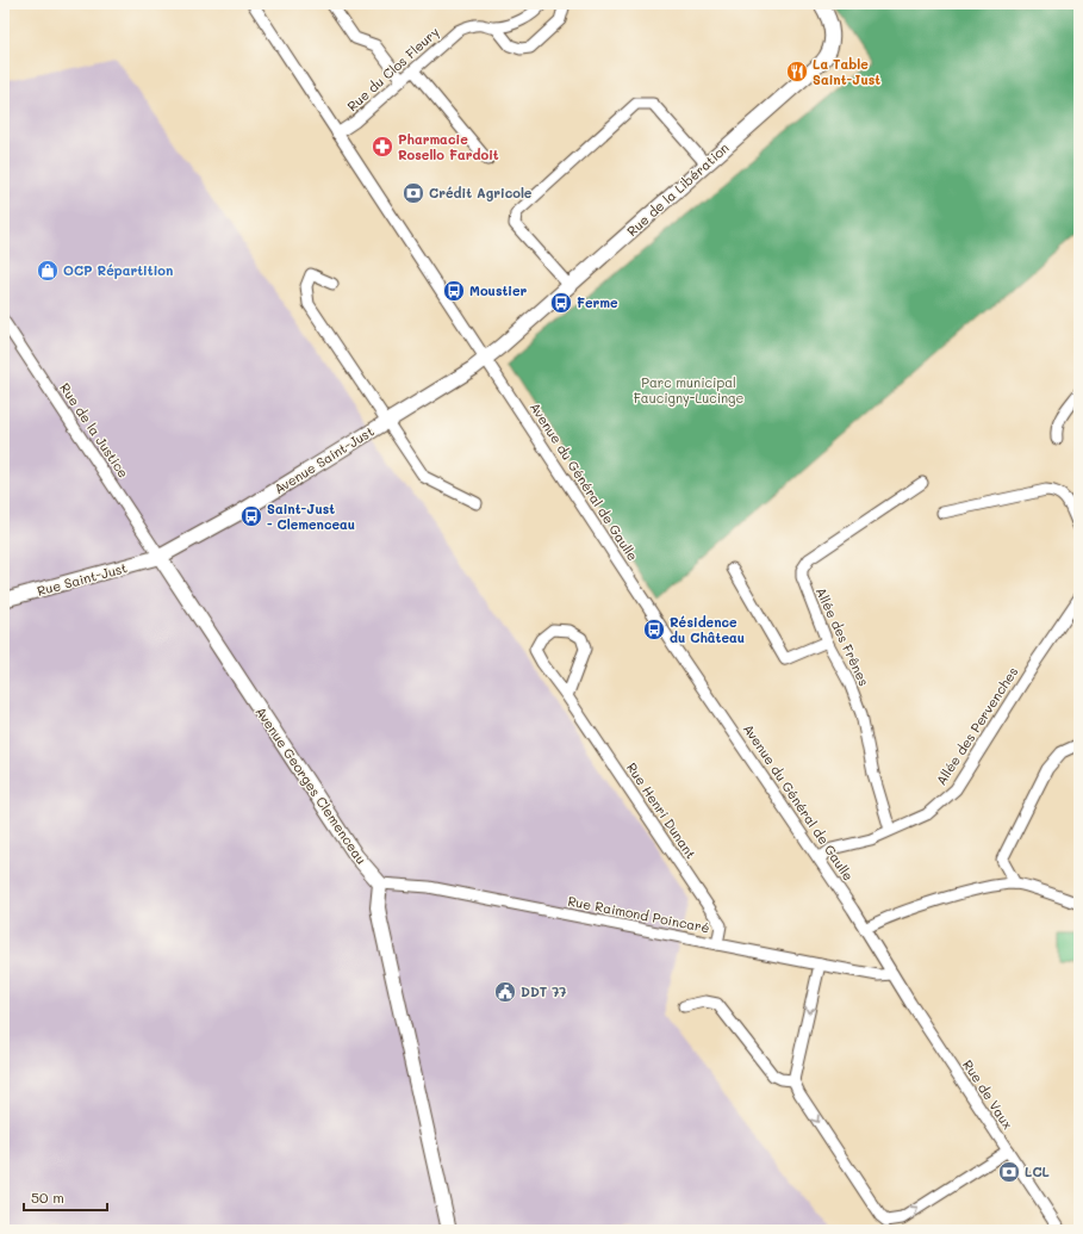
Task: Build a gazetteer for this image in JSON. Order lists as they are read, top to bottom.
{
  "streets": {
    "street": [
      "Rue du Clos Fleury",
      "Rue de la Libération",
      "Rue de la Justice",
      "Avenue Saint-Just",
      "Avenue du Général de Gaulle",
      "Rue Saint-Just",
      "Allée des Frênes",
      "Allée des Pervenches",
      "Avenue Georges Clemenceau",
      "Rue Henri Dunant",
      "Rue Raimond Poincaré",
      "Rue de Vaux"
    ]
  },
  "crossings": [
    ["Rue du Clos Fleury", "Avenue du Général de Gaulle"],
    ["Rue de la Libération", "Avenue Saint-Just"],
    ["Rue de la Libération", "Avenue du Général de Gaulle"],
    ["Rue de la Justice", "Avenue Saint-Just"],
    ["Rue de la Justice", "Rue Saint-Just"],
    ["Rue de la Justice", "Avenue Georges Clemenceau"],
    ["Avenue Saint-Just", "Avenue du Général de Gaulle"],
    ["Avenue Saint-Just", "Rue Saint-Just"],
    ["Avenue Saint-Just", "Avenue Georges Clemenceau"],
    ["Avenue du Général de Gaulle", "Allée des Pervenches"],
    ["Avenue du Général de Gaulle", "Rue Raimond Poincaré"],
    ["Avenue du Général de Gaulle", "Rue de Vaux"],
    ["Rue Saint-Just", "Avenue Georges Clemenceau"],
    ["Allée des Frênes", "Allée des Pervenches"],
    ["Avenue Georges Clemenceau", "Rue Raimond Poincaré"],
    ["Rue Henri Dunant", "Rue Raimond Poincaré"],
    ["Rue Raimond Poincaré", "Rue de Vaux"]
  ],
  "parks": ["Parc municipal Faucigny-Lucinge"],
  "places": {
    "restaurant": ["La Table Saint-Just"],
    "pharmacy": ["Pharmacie Rosello Fardoit"],
    "bank": ["Crédit Agricole", "LCL"],
    "shop": ["OCP Répartition"],
    "bus stop": [
      "Moustier",
      "Ferme",
      "Saint-Just - Clemenceau",
      "Résidence du Château"
    ],
    "public building": ["DDT 77"]
  },
  "scale_bar": "50 m"
}
